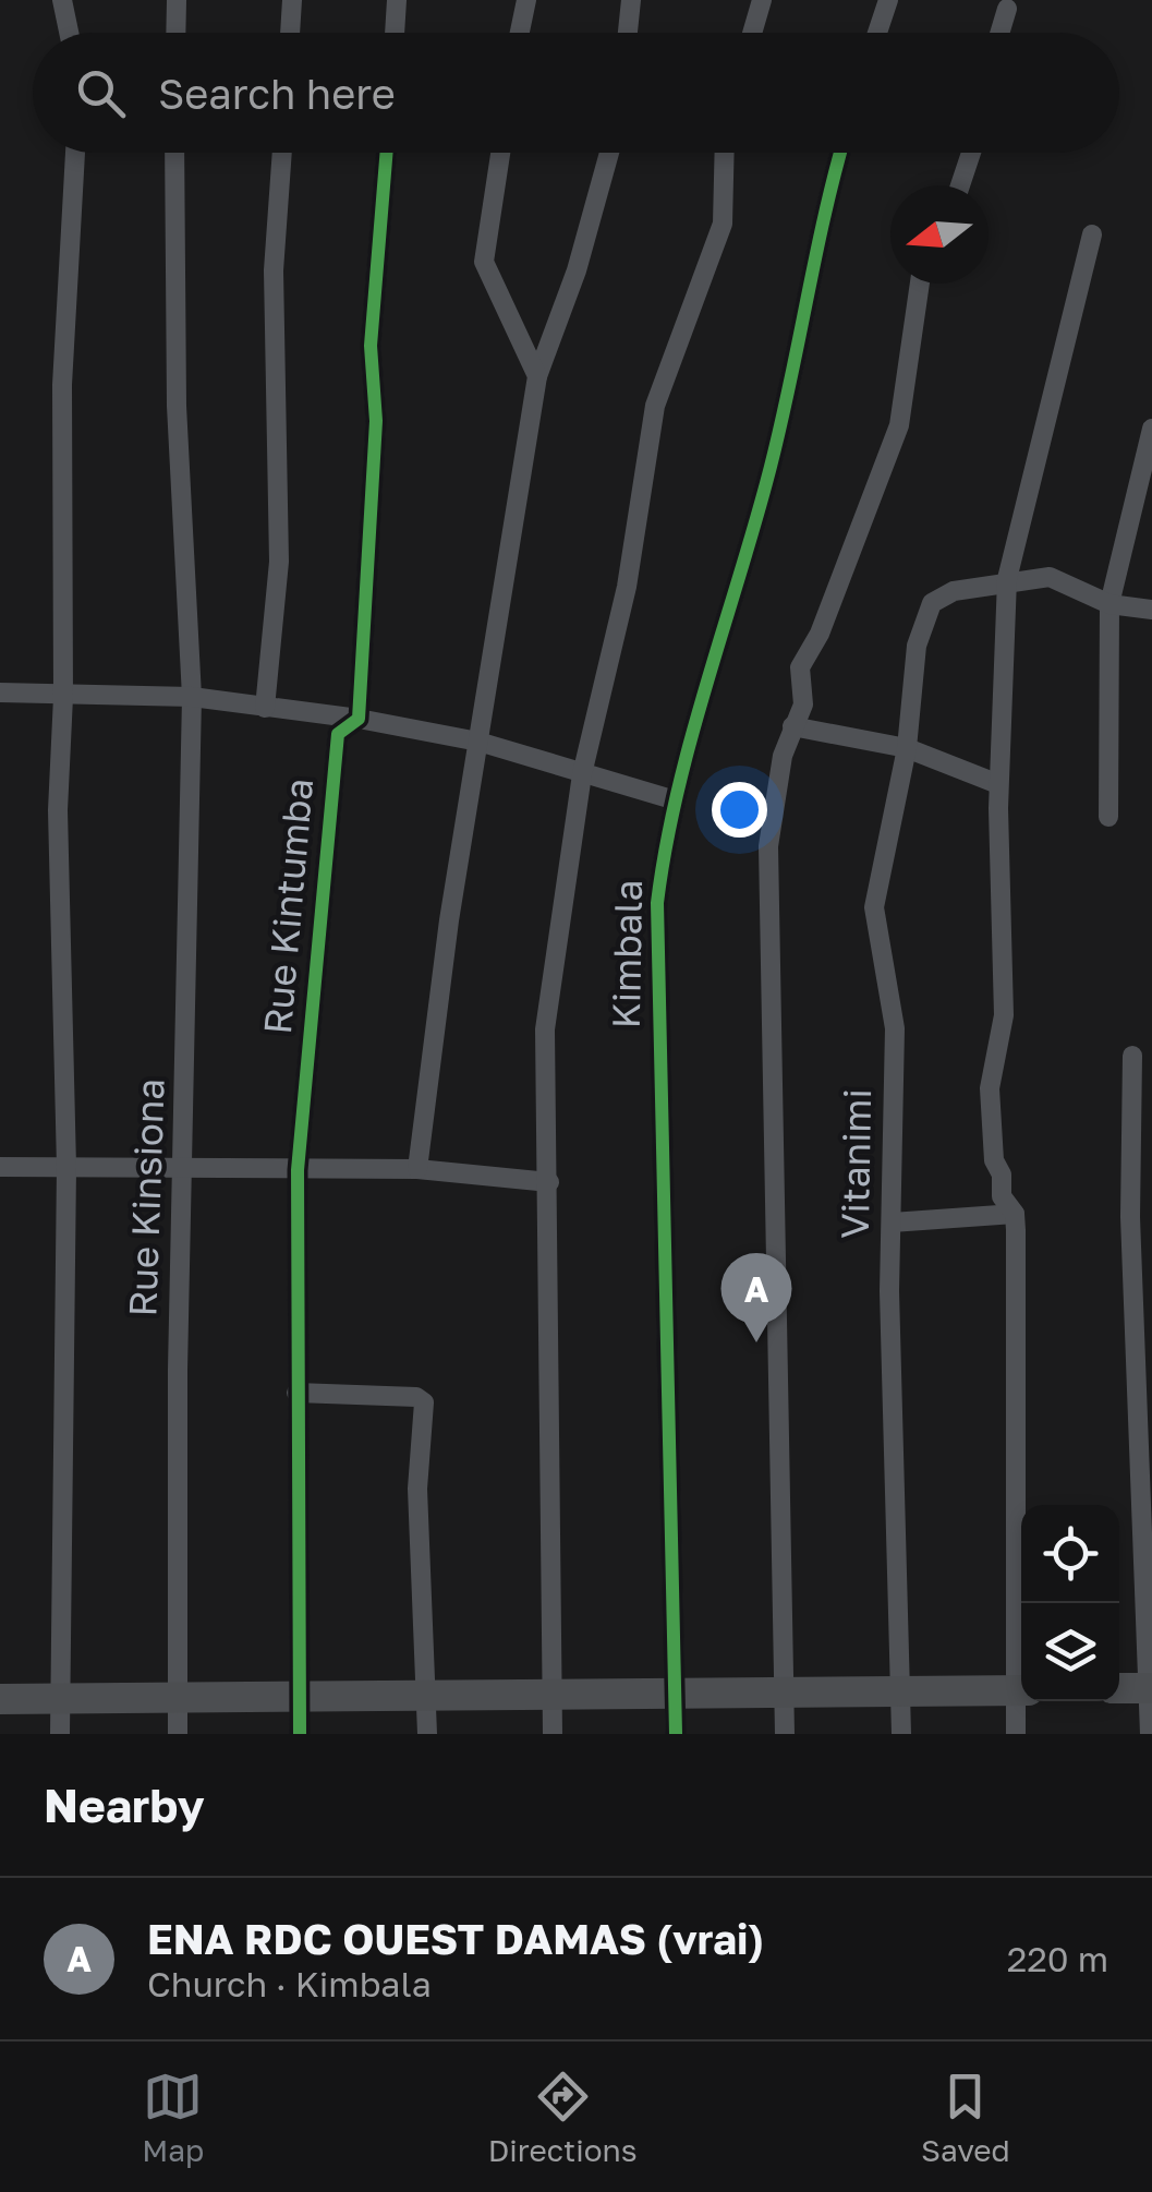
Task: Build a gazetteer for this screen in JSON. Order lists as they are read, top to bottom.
{
  "streets": {
    "street": [
      "Rue Kintumba",
      "Kimbala",
      "Vitanimi",
      "Rue Kinsiona"
    ]
  },
  "north": "left",
  "page": {
    "search": "Search here",
    "pins": "A",
    "heading": "Nearby",
    "list": [
      {
        "mark": "A",
        "name": "ENA RDC OUEST DAMAS (vrai)",
        "note": "Church · Kimbala",
        "value": "220 m"
      }
    ],
    "nav": ["Map", "Directions", "Saved"]
  }
}
